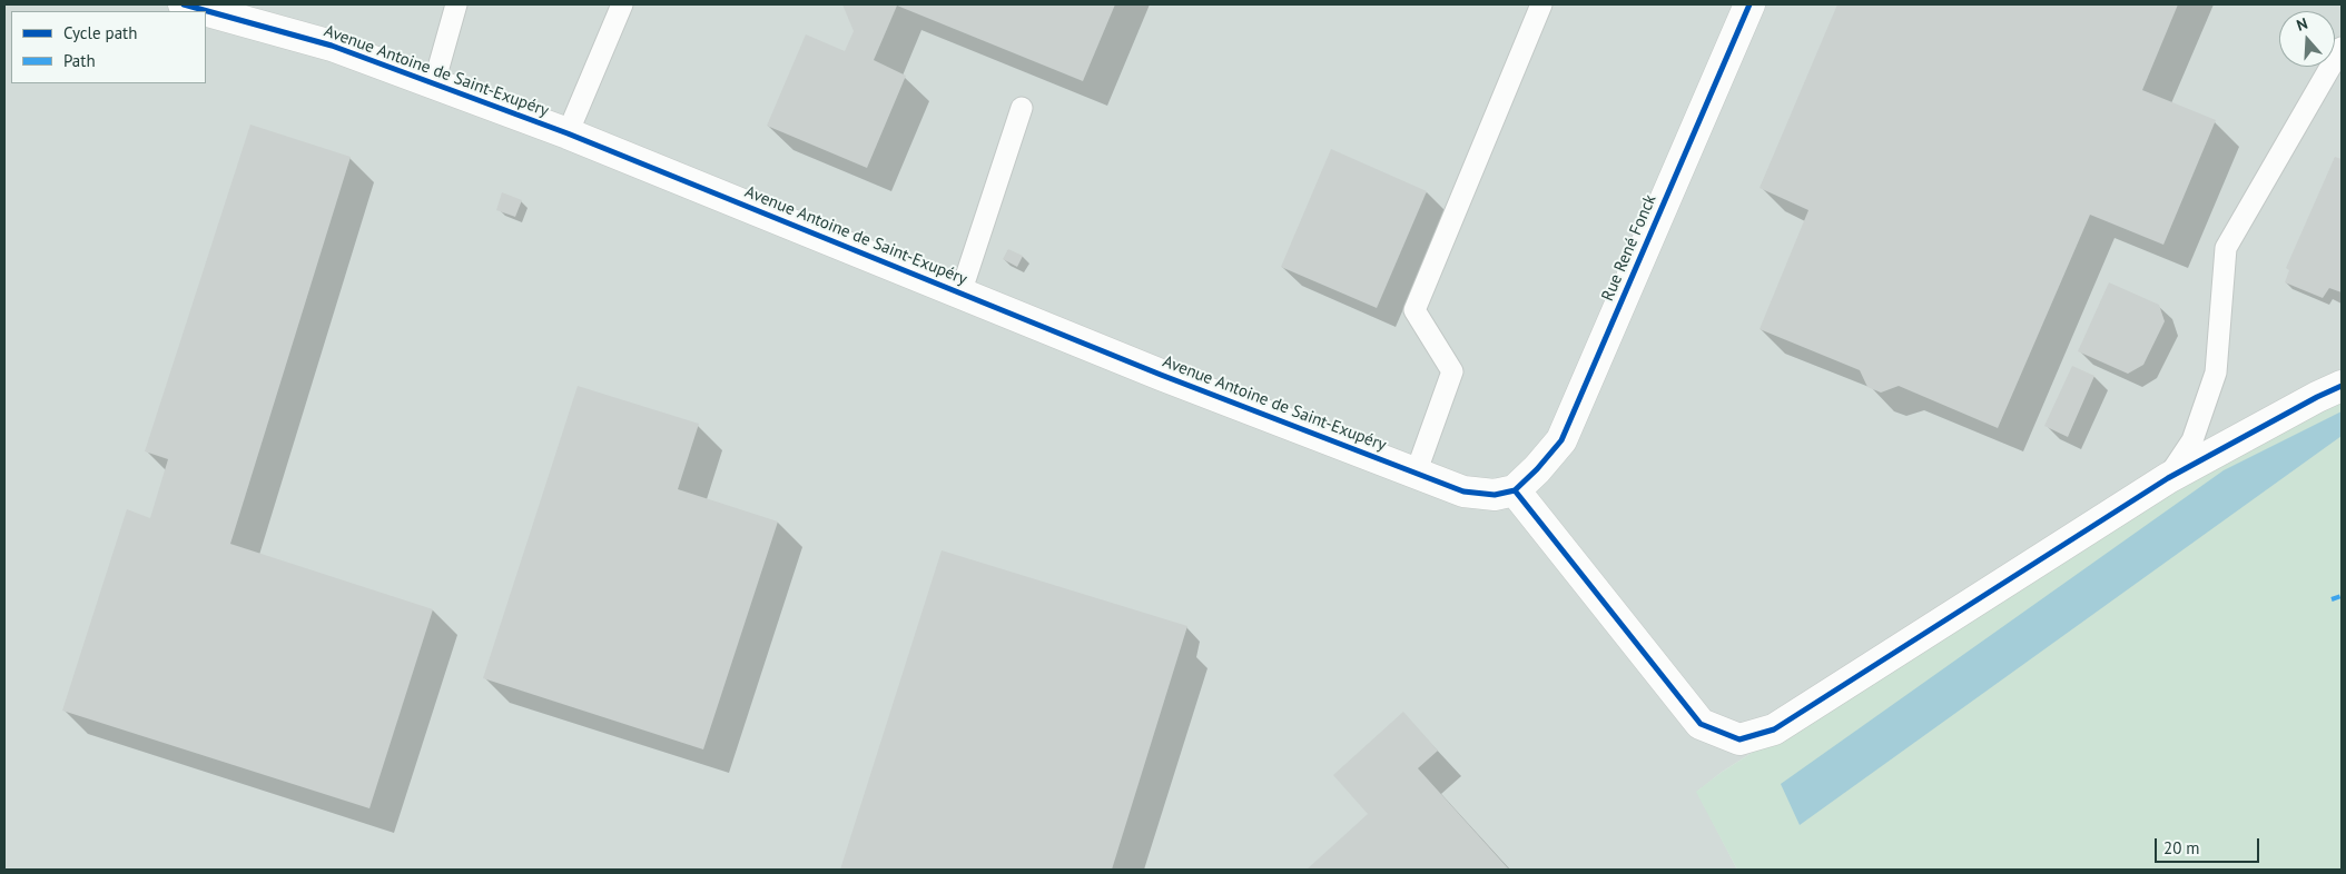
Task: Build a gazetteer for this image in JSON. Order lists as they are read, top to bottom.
{
  "streets": {
    "street": ["Avenue Antoine de Saint-Exupéry", "Rue René Fonck"]
  },
  "crossings": [
    ["Avenue Antoine de Saint-Exupéry", "Rue René Fonck"]
  ],
  "legend": ["Cycle path", "Path"],
  "scale_bar": "20 m",
  "north": "top"
}
